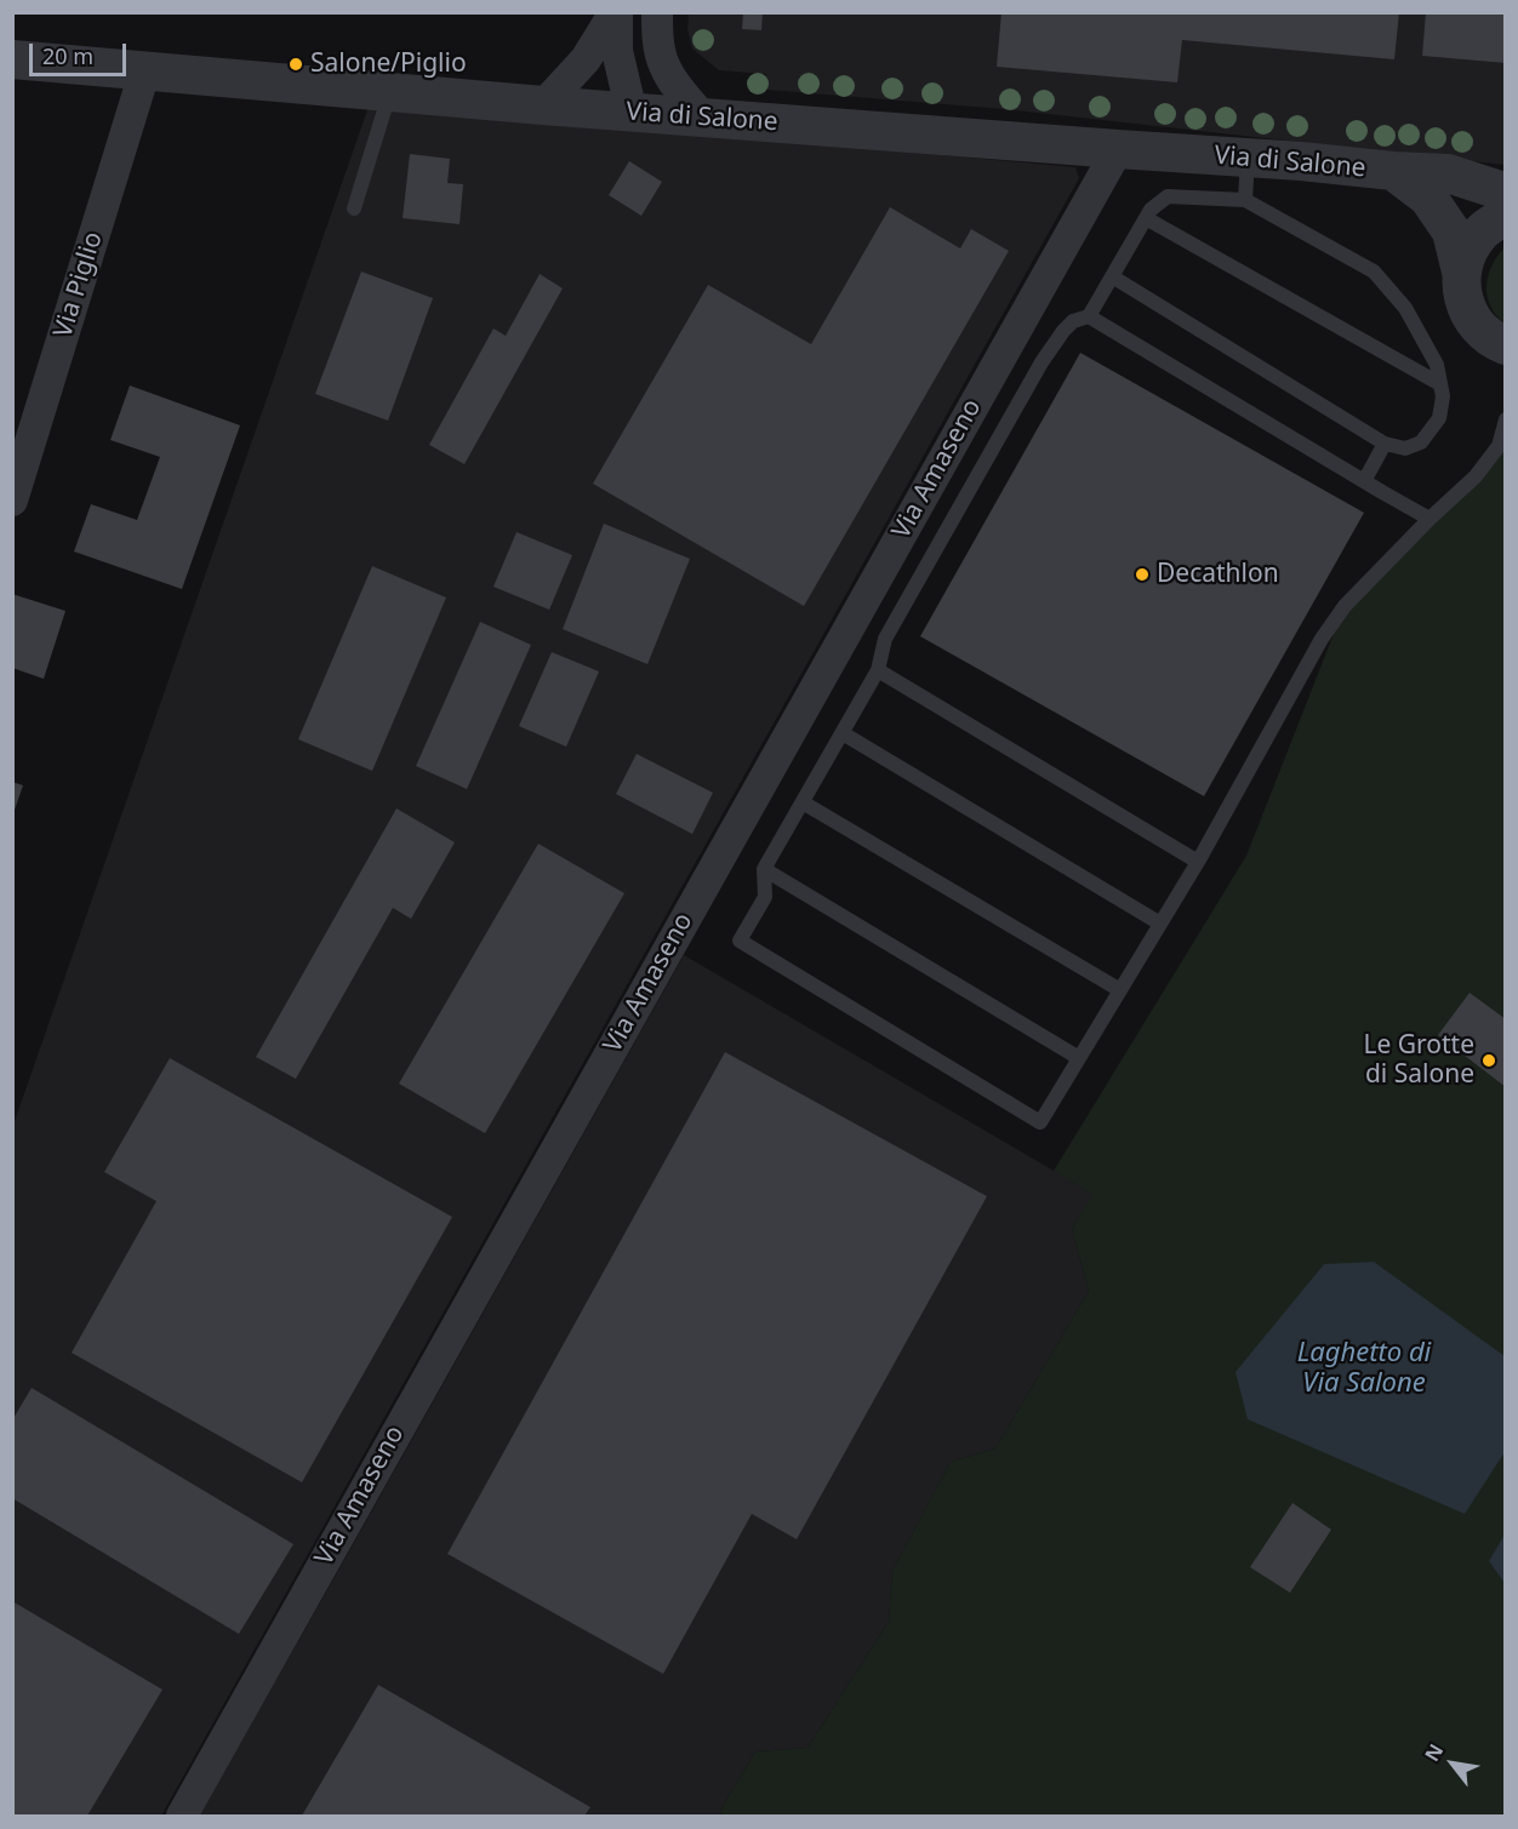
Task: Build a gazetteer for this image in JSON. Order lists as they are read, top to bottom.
{
  "streets": {
    "street": ["Via di Salone", "Via Piglio", "Via Amaseno"]
  },
  "crossings": [
    ["Via di Salone", "Via Piglio"],
    ["Via di Salone", "Via Amaseno"]
  ],
  "water": ["Laghetto di Via Salone"],
  "places": ["Salone/Piglio", "Decathlon", "Le Grotte di Salone"],
  "scale_bar": "20 m",
  "north": "top left"
}
